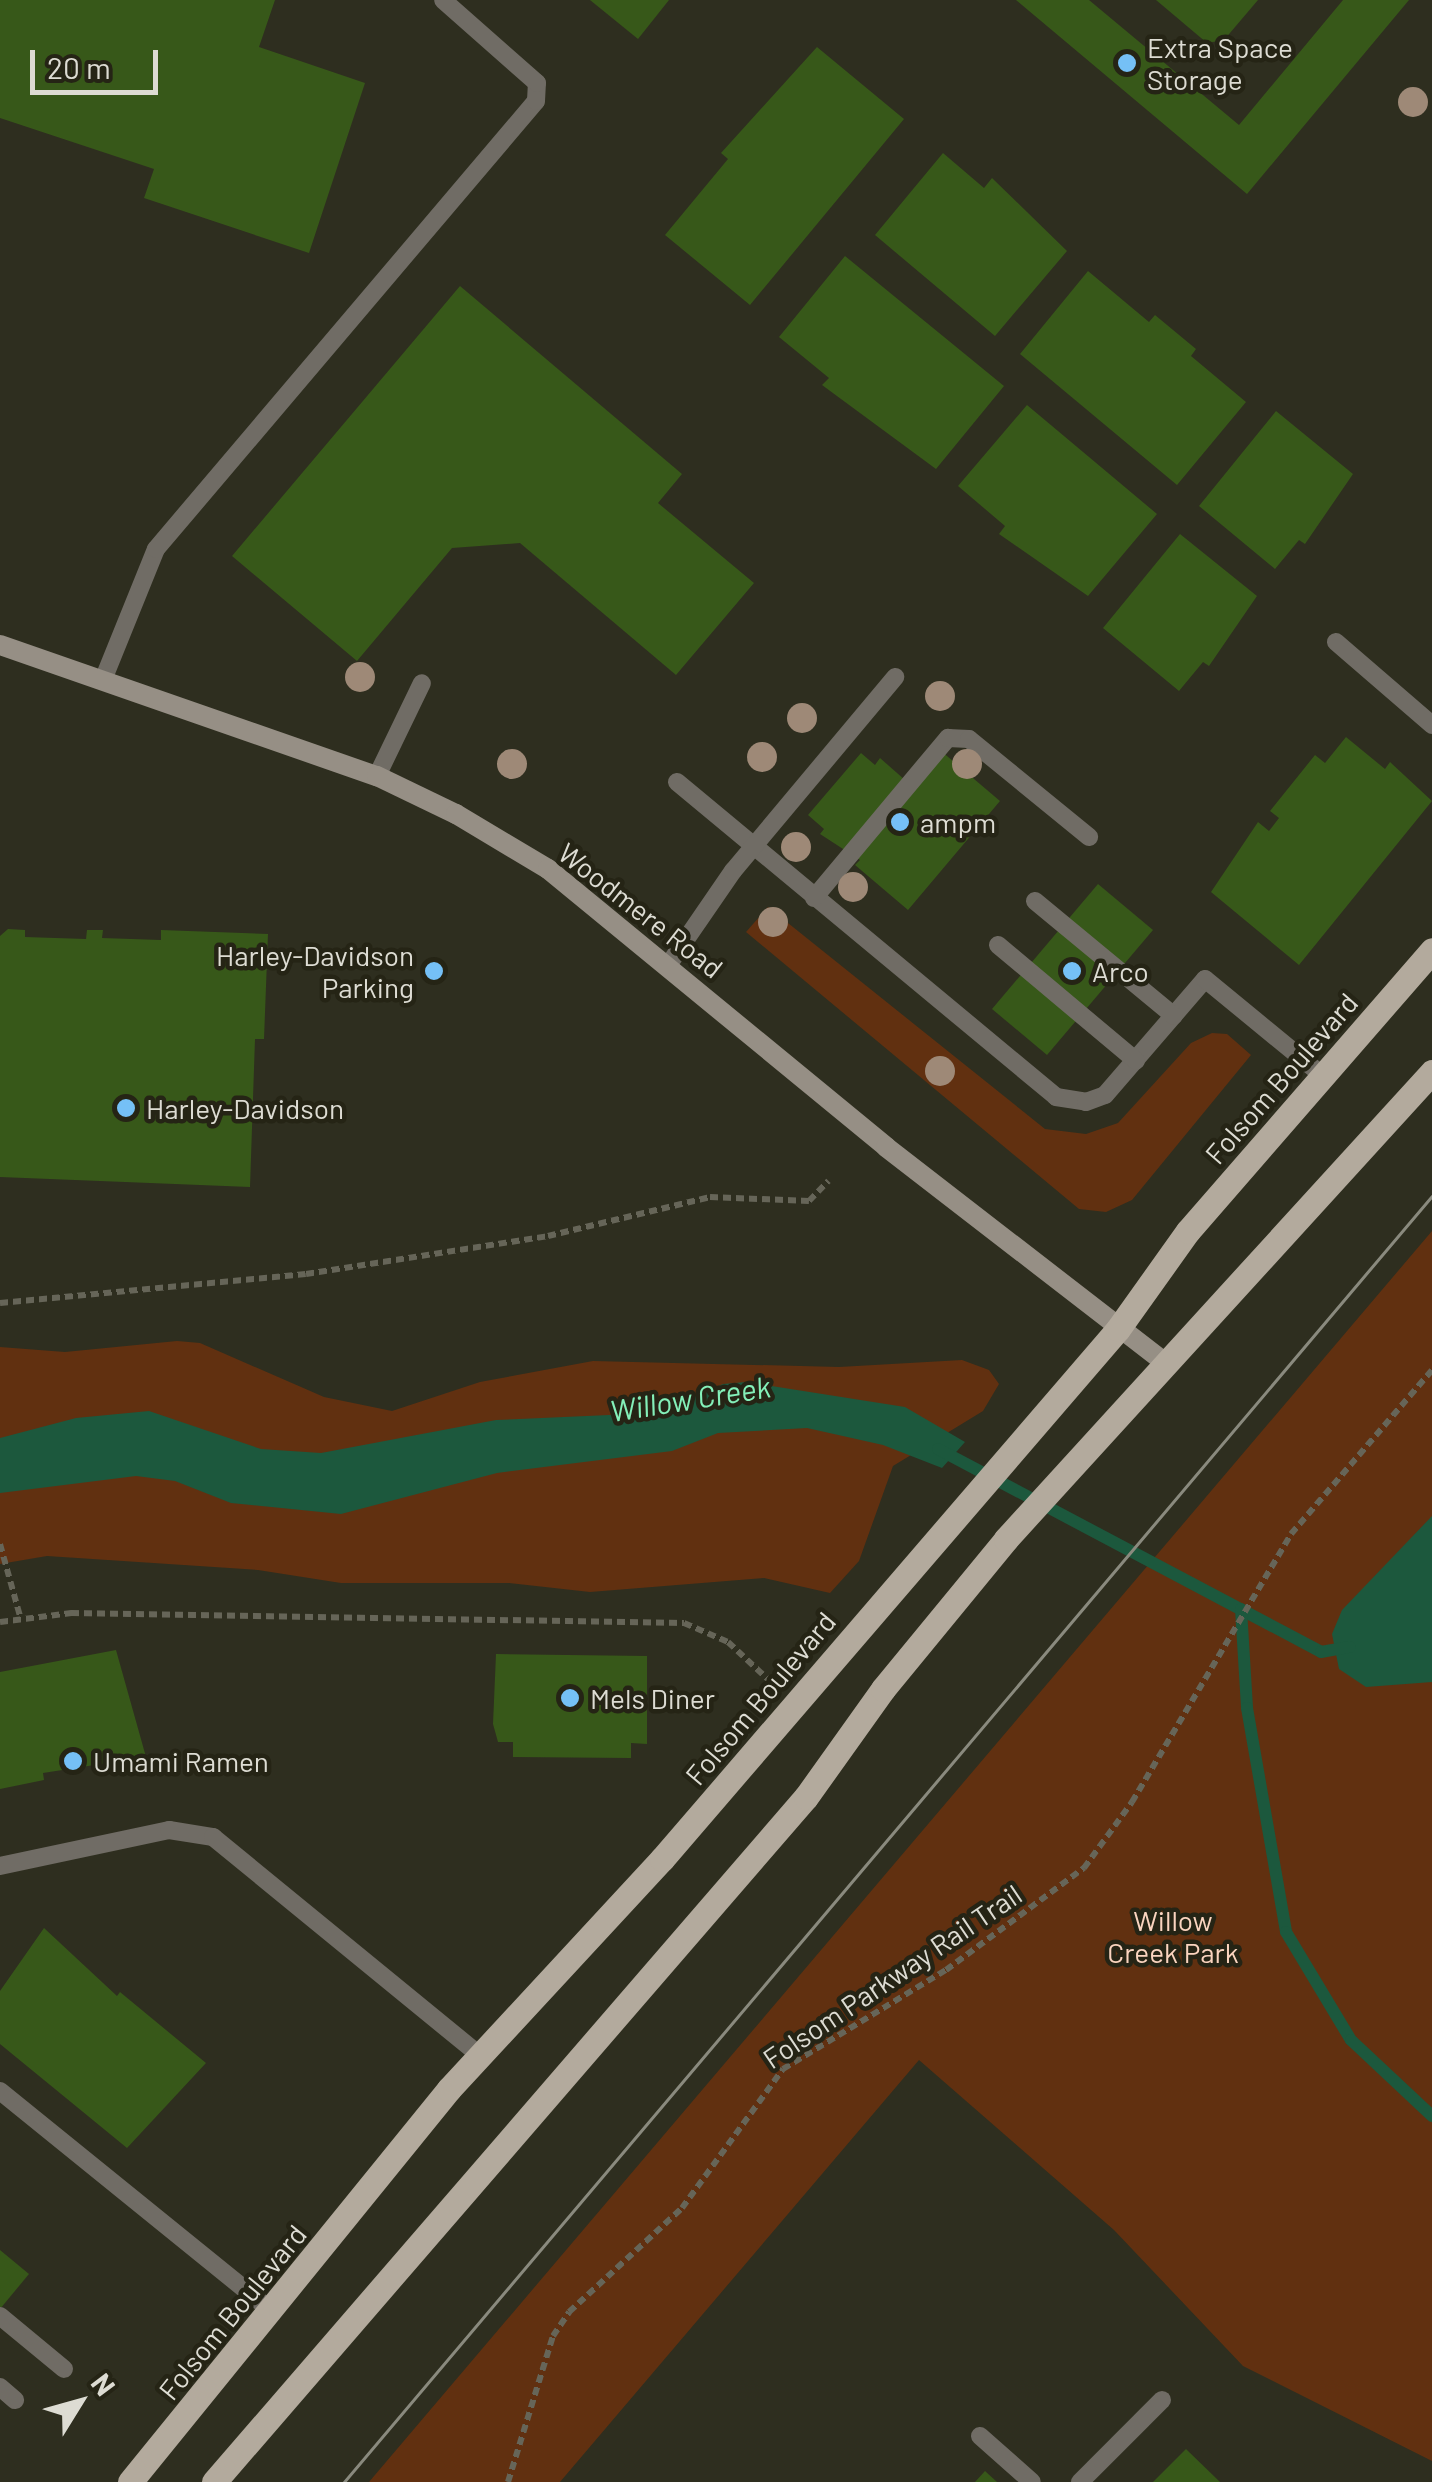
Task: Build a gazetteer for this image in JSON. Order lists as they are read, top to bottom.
{
  "streets": {
    "main road": ["Folsom Boulevard"],
    "street": ["Woodmere Road"],
    "path": ["Folsom Parkway Rail Trail"]
  },
  "crossings": [
    ["Woodmere Road", "Folsom Boulevard"]
  ],
  "water": ["Willow Creek"],
  "parks": ["Willow Creek Park"],
  "places": [
    "Extra Space Storage",
    "ampm",
    "Harley-Davidson Parking",
    "Arco",
    "Harley-Davidson",
    "Mels Diner",
    "Umami Ramen"
  ],
  "scale_bar": "20 m",
  "north": "top right"
}
